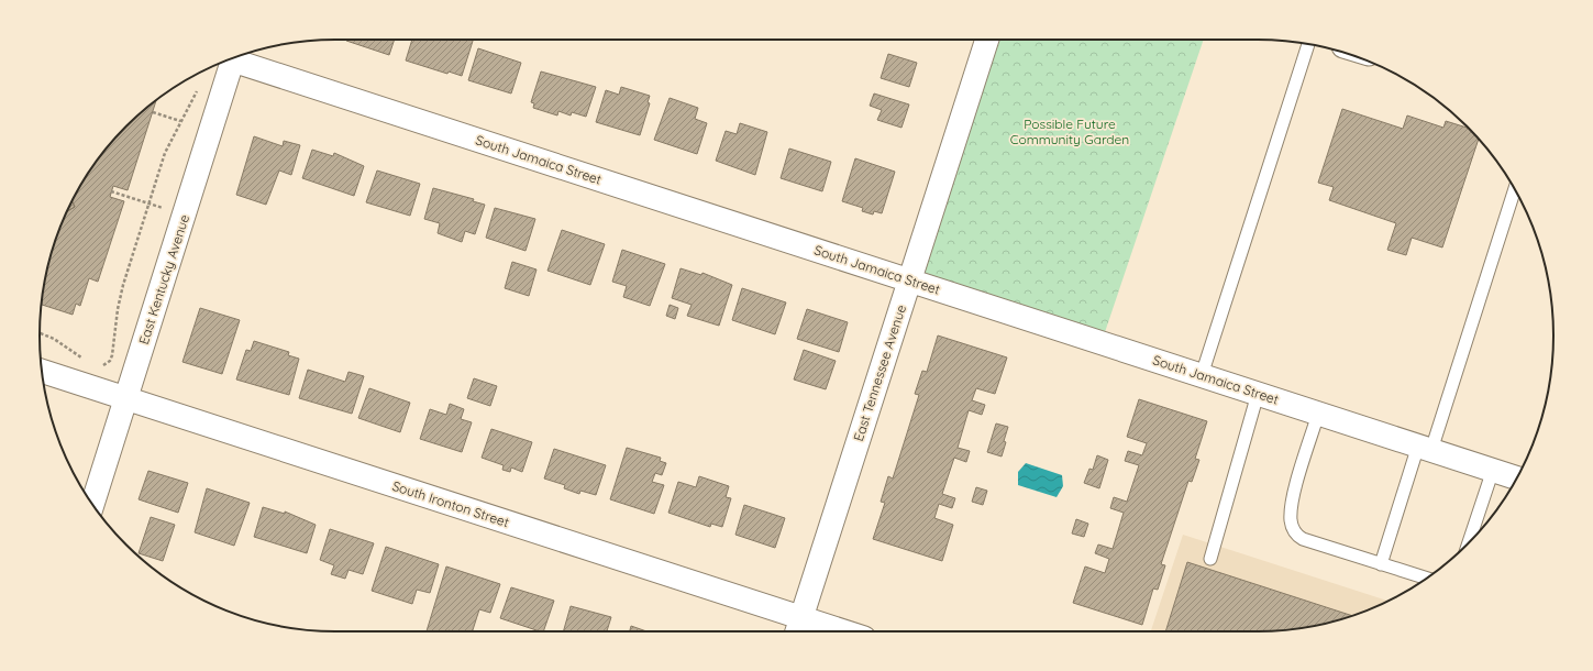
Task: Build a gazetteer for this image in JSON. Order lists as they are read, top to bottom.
{
  "streets": {
    "street": [
      "South Jamaica Street",
      "East Kentucky Avenue",
      "East Tennessee Avenue",
      "South Ironton Street"
    ]
  },
  "crossings": [
    ["South Jamaica Street", "East Tennessee Avenue"],
    ["East Kentucky Avenue", "South Ironton Street"],
    ["East Tennessee Avenue", "South Ironton Street"]
  ],
  "parks": ["Possible Future Community Garden"]
}
